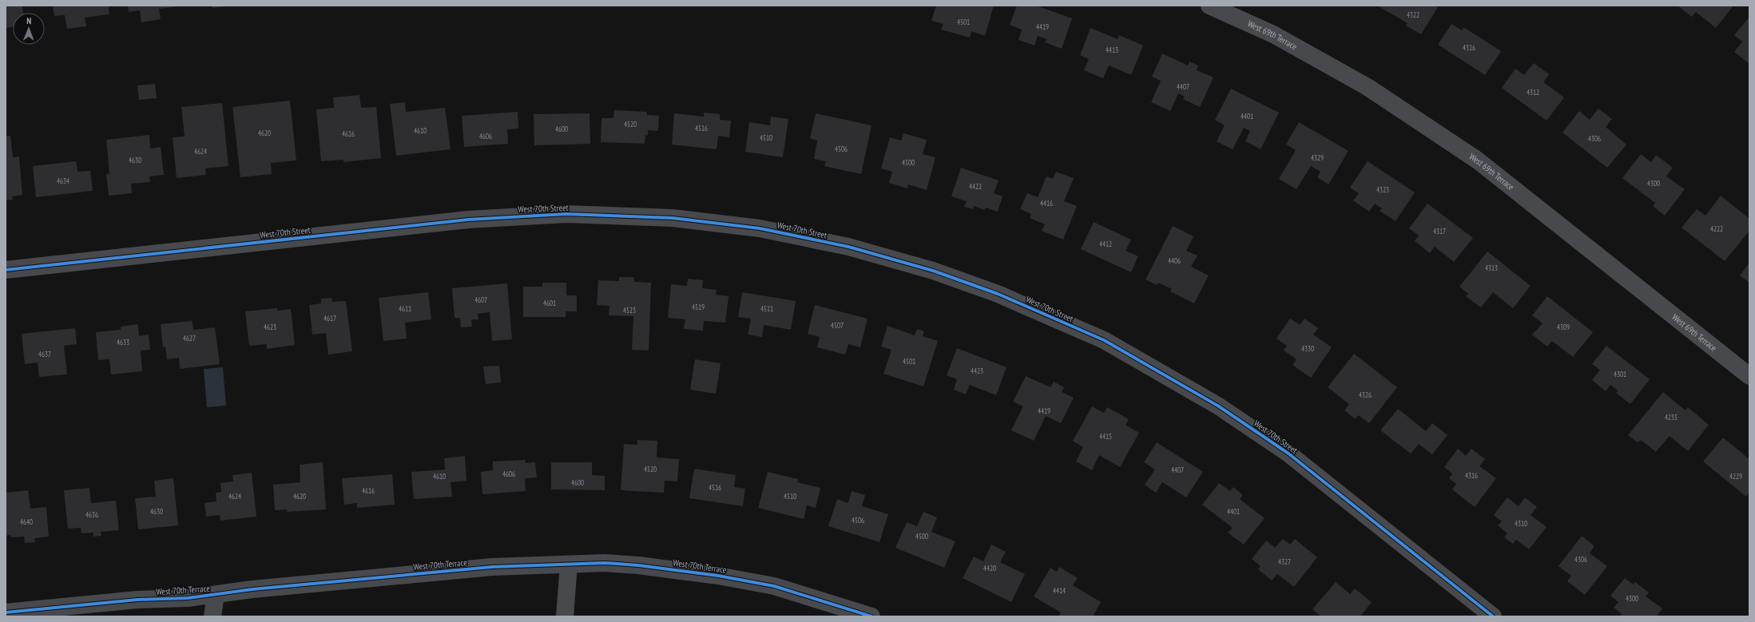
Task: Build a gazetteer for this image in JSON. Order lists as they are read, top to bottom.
{
  "streets": {
    "street": ["West 69th Terrace", "West 70th Street", "West 70th Terrace"]
  },
  "house_numbers": [
    "4322",
    "4501",
    "4419",
    "4316",
    "4413",
    "4407",
    "4312",
    "4401",
    "4520",
    "4516",
    "4600",
    "4610",
    "4620",
    "4616",
    "4606",
    "4510",
    "4306",
    "4506",
    "4624",
    "4329",
    "4630",
    "4500",
    "4634",
    "4300",
    "4422",
    "4323",
    "4416",
    "4222",
    "4317",
    "4412",
    "4406",
    "4313",
    "4607",
    "4601",
    "4519",
    "4611",
    "4511",
    "4523",
    "4617",
    "4507",
    "4623",
    "4309",
    "4627",
    "4633",
    "4330",
    "4637",
    "4501",
    "4423",
    "4301",
    "4326",
    "4419",
    "4235",
    "4415",
    "4520",
    "4407",
    "4606",
    "4316",
    "4610",
    "4229",
    "4600",
    "4516",
    "4616",
    "4624",
    "4620",
    "4510",
    "4630",
    "4401",
    "4636",
    "4506",
    "4640",
    "4310",
    "4500",
    "4306",
    "4327",
    "4420",
    "4414",
    "4300"
  ],
  "north": "top"
}
